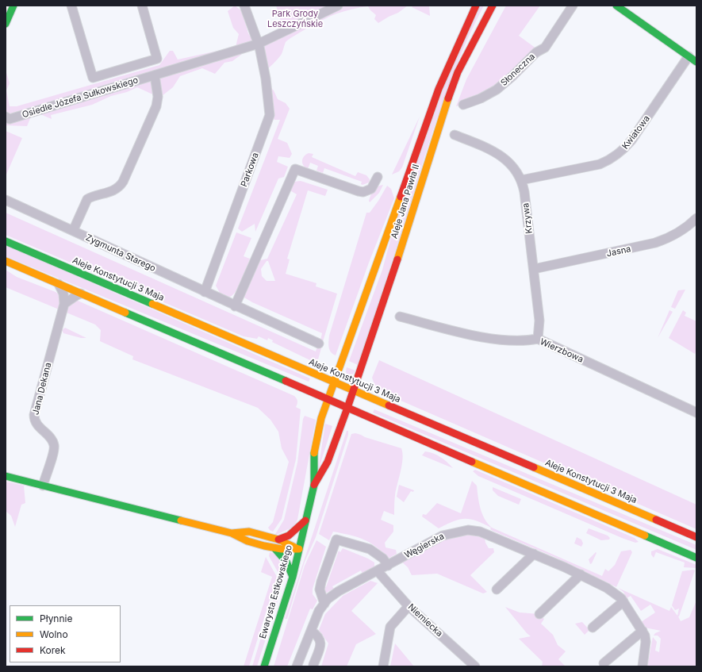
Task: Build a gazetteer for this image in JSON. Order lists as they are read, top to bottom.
{
  "streets": {
    "main road": ["Aleje Jana Pawła II", "Aleje Konstytucji 3 Maja", "Ewarysta Estkowskiego"],
    "street": [
      "Słoneczna",
      "Osiedle Józefa Sułkowskiego",
      "Kwiatowa",
      "Parkowa",
      "Krzywa",
      "Jasna",
      "Zygmunta Starego",
      "Wierzbowa",
      "Jana Dekana",
      "Węgierska",
      "Niemiecka"
    ]
  },
  "crossings": [
    ["Osiedle Józefa Sułkowskiego", "Parkowa"],
    ["Kwiatowa", "Krzywa"],
    ["Parkowa", "Zygmunta Starego"],
    ["Aleje Jana Pawła II", "Aleje Konstytucji 3 Maja"],
    ["Aleje Jana Pawła II", "Ewarysta Estkowskiego"],
    ["Krzywa", "Jasna"],
    ["Krzywa", "Wierzbowa"],
    ["Węgierska", "Niemiecka"]
  ],
  "parks": ["Park Grody Leszczyńskie"],
  "legend": ["Płynnie", "Wolno", "Korek"]
}
